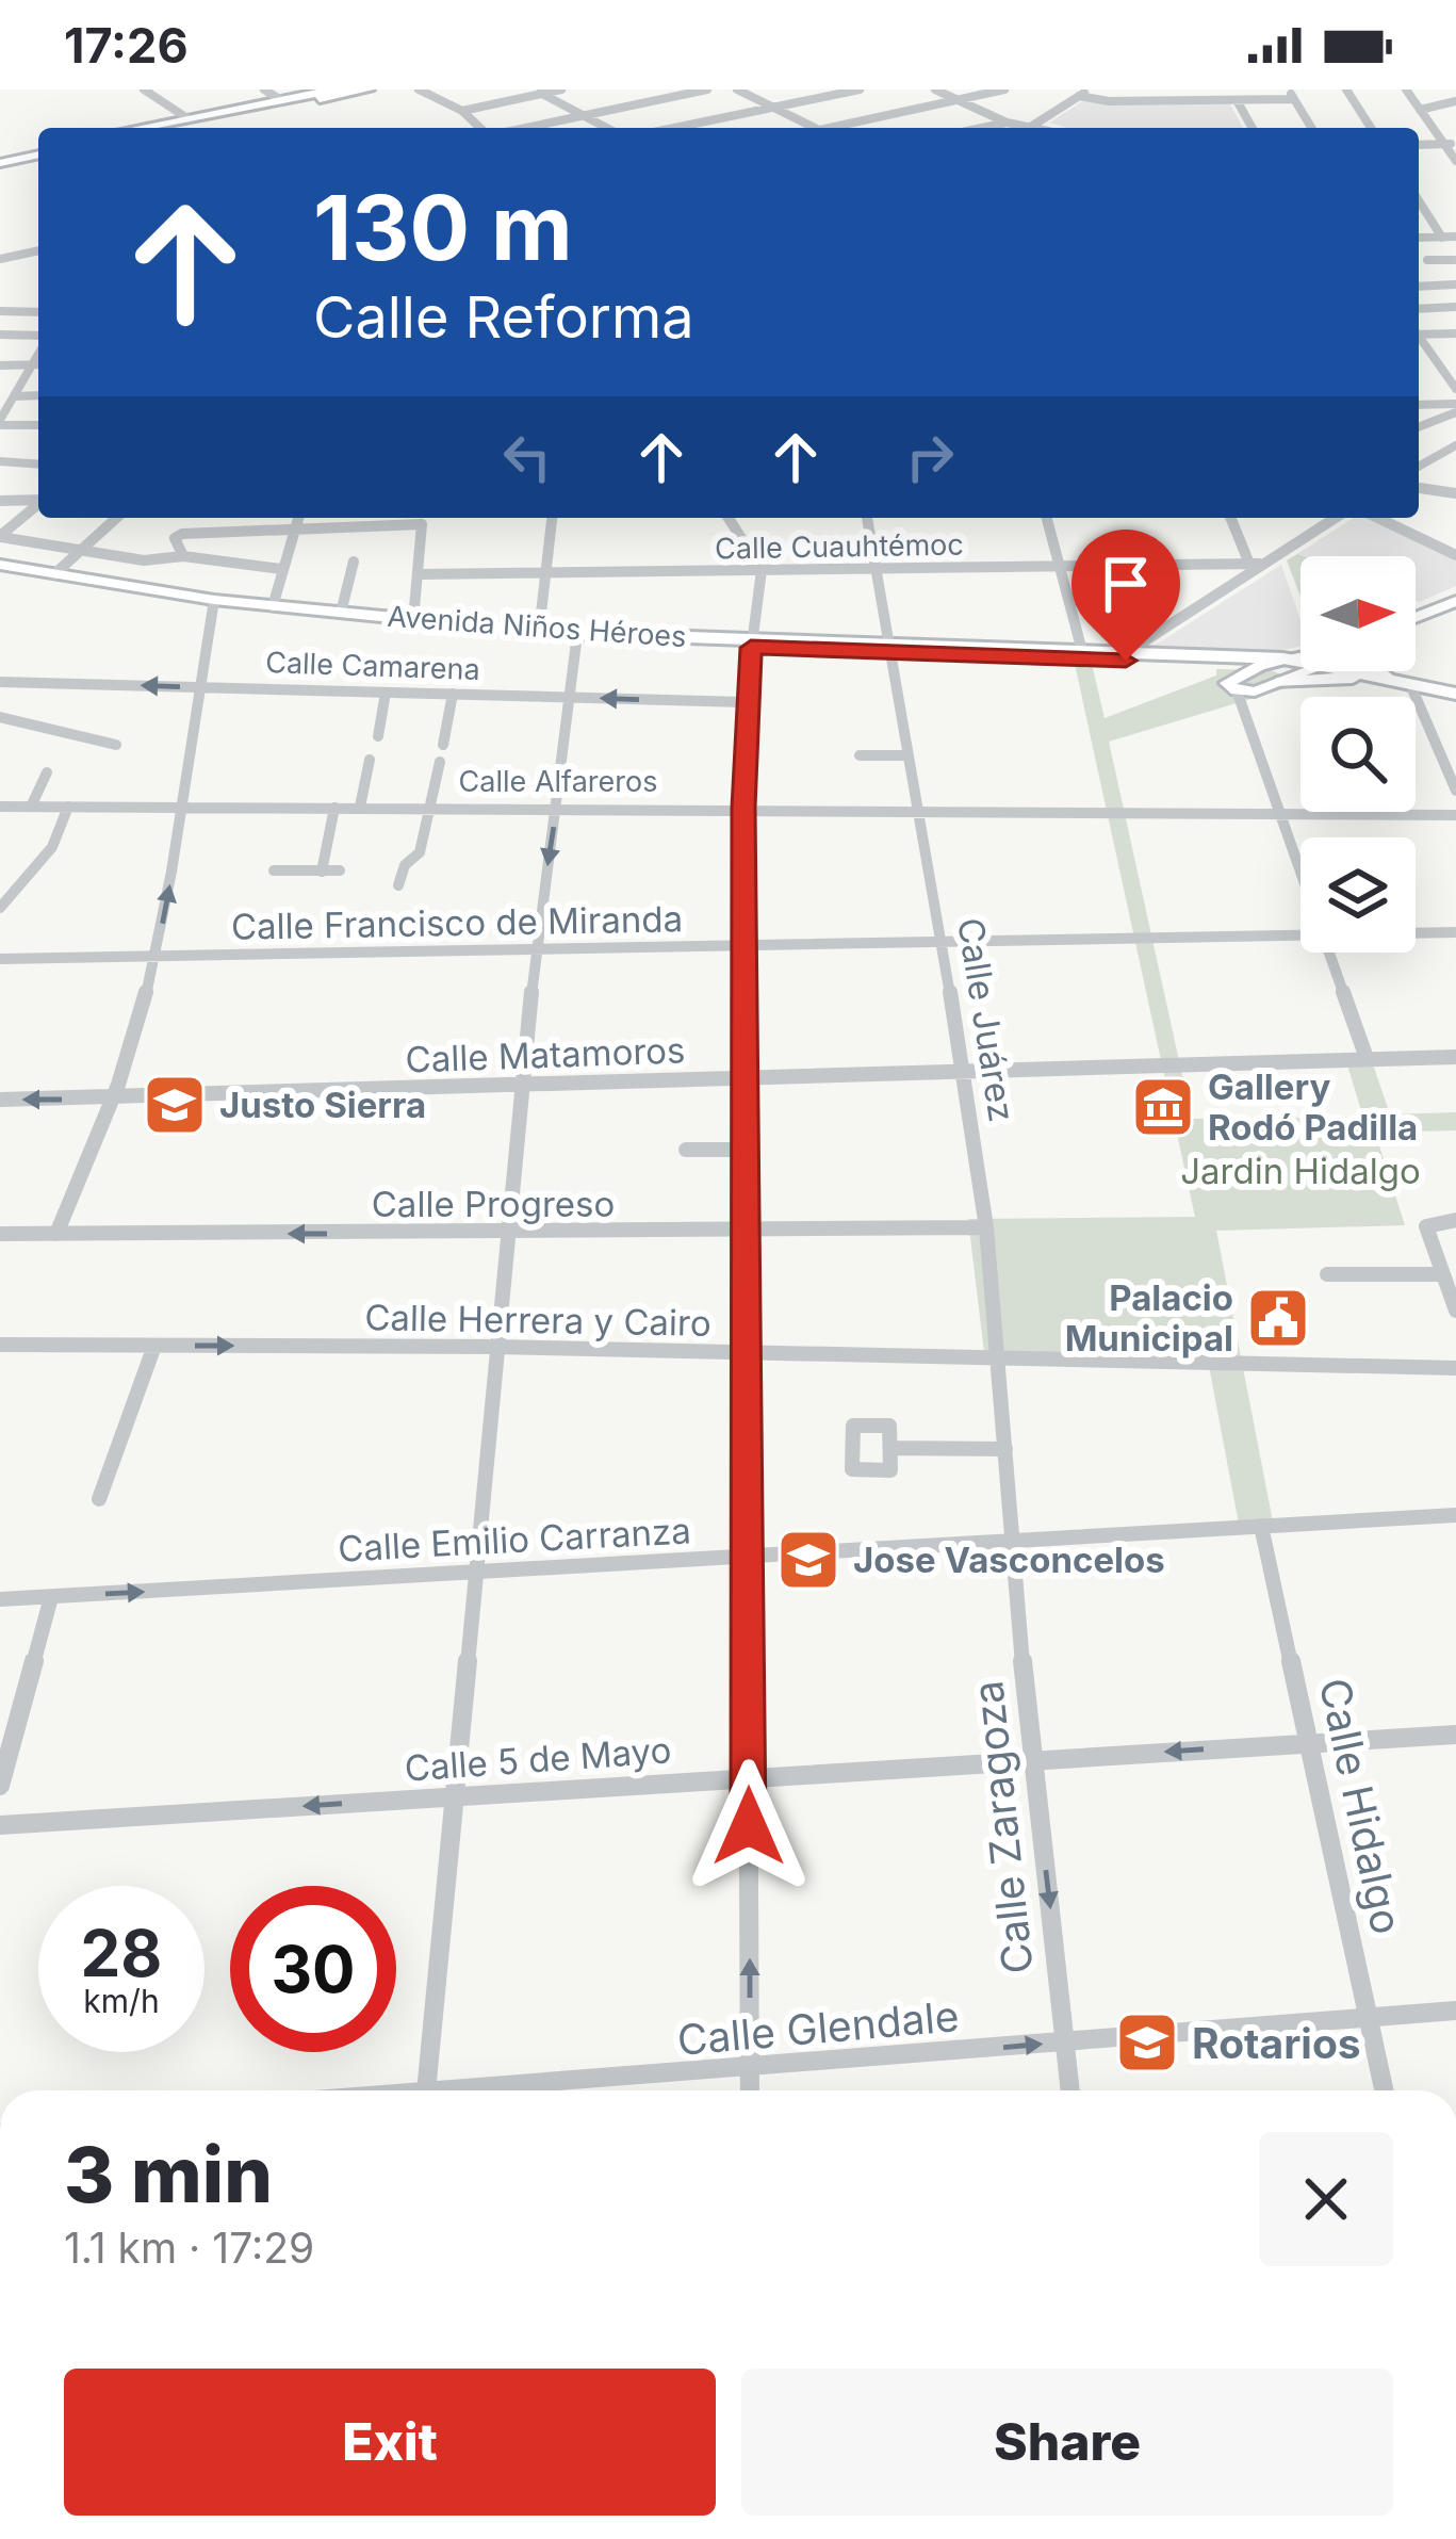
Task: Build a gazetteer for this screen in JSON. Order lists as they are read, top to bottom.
{
  "streets": {
    "main road": ["Avenida Niños Héroes"],
    "street": [
      "Calle Cuauhtémoc",
      "Calle Camarena",
      "Calle Alfareros",
      "Calle Francisco de Miranda",
      "Calle Juárez",
      "Calle Matamoros",
      "Calle Progreso",
      "Calle Herrera y Cairo",
      "Calle Emilio Carranza",
      "Calle 5 de Mayo",
      "Calle Hidalgo",
      "Calle Zaragoza",
      "Calle Glendale"
    ]
  },
  "crossings": [
    ["Calle Cuauhtémoc", "Calle Juárez"],
    ["Avenida Niños Héroes", "Calle Juárez"],
    ["Calle Alfareros", "Calle Juárez"],
    ["Calle Francisco de Miranda", "Calle Juárez"],
    ["Calle Juárez", "Calle Matamoros"],
    ["Calle Juárez", "Calle Progreso"],
    ["Calle Juárez", "Calle Herrera y Cairo"],
    ["Calle Juárez", "Calle Emilio Carranza"],
    ["Calle Juárez", "Calle Zaragoza"],
    ["Calle Emilio Carranza", "Calle Hidalgo"],
    ["Calle Emilio Carranza", "Calle Zaragoza"],
    ["Calle 5 de Mayo", "Calle Hidalgo"],
    ["Calle 5 de Mayo", "Calle Zaragoza"],
    ["Calle Hidalgo", "Calle Glendale"],
    ["Calle Zaragoza", "Calle Glendale"]
  ],
  "one_way": ["Calle Progreso", "Calle 5 de Mayo", "Calle Zaragoza"],
  "parks": ["Jardin Hidalgo"],
  "places": {
    "school or university": ["Justo Sierra", "Jose Vasconcelos", "Rotarios"],
    "museum": ["Gallery Rodó Padilla"],
    "public building": ["Palacio Municipal"]
  },
  "north": "right",
  "page": {
    "status": "17:26",
    "turn": ["130 m", "Calle Reforma"],
    "speed": "28 km/h",
    "limit": "30",
    "heading": ["3 min", "1.1 km · 17:29"],
    "buttons": ["Exit", "Share"]
  }
}
